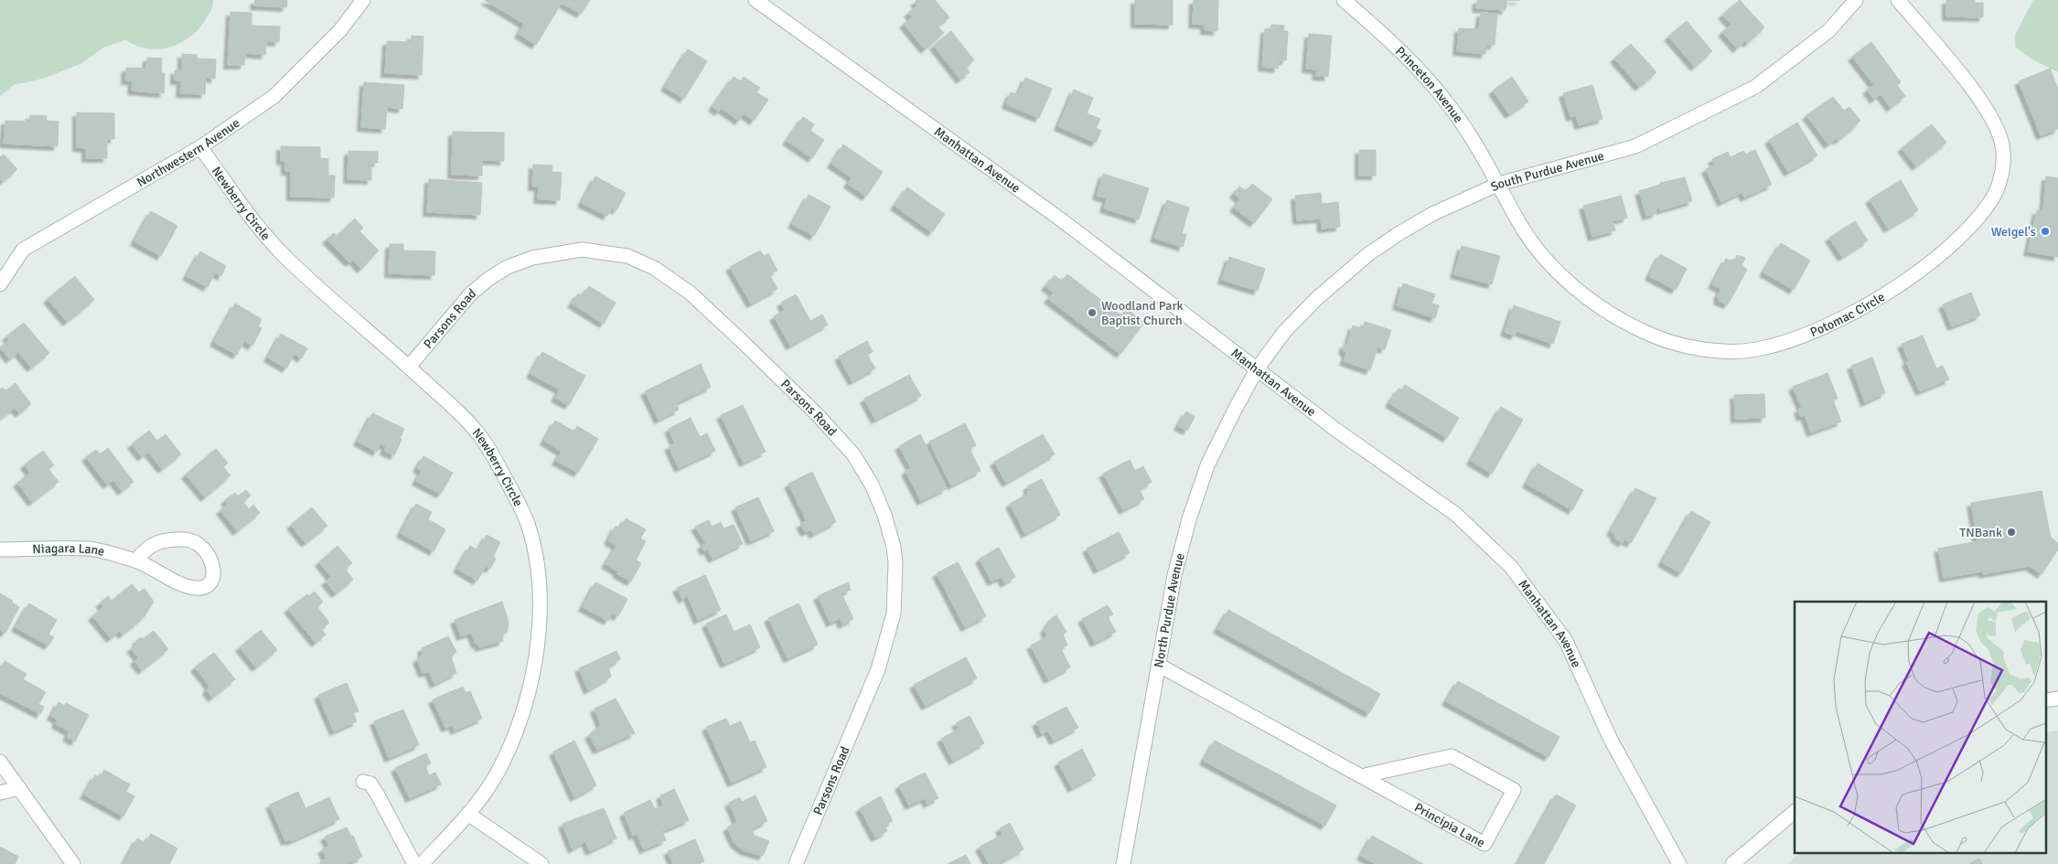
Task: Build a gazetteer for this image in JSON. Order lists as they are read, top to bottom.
{
  "streets": {
    "street": [
      "Princeton Avenue",
      "Northwestern Avenue",
      "Manhattan Avenue",
      "South Purdue Avenue",
      "Newberry Circle",
      "Potomac Circle",
      "Parsons Road",
      "Niagara Lane",
      "North Purdue Avenue",
      "Principia Lane"
    ]
  },
  "crossings": [
    ["Princeton Avenue", "South Purdue Avenue"],
    ["Princeton Avenue", "Potomac Circle"],
    ["Northwestern Avenue", "Newberry Circle"],
    ["Manhattan Avenue", "South Purdue Avenue"],
    ["Manhattan Avenue", "North Purdue Avenue"],
    ["South Purdue Avenue", "Potomac Circle"],
    ["South Purdue Avenue", "North Purdue Avenue"],
    ["Newberry Circle", "Parsons Road"],
    ["North Purdue Avenue", "Principia Lane"]
  ],
  "places": ["Weigel's", "Woodland Park Baptist Church", "TNBank"]
}
